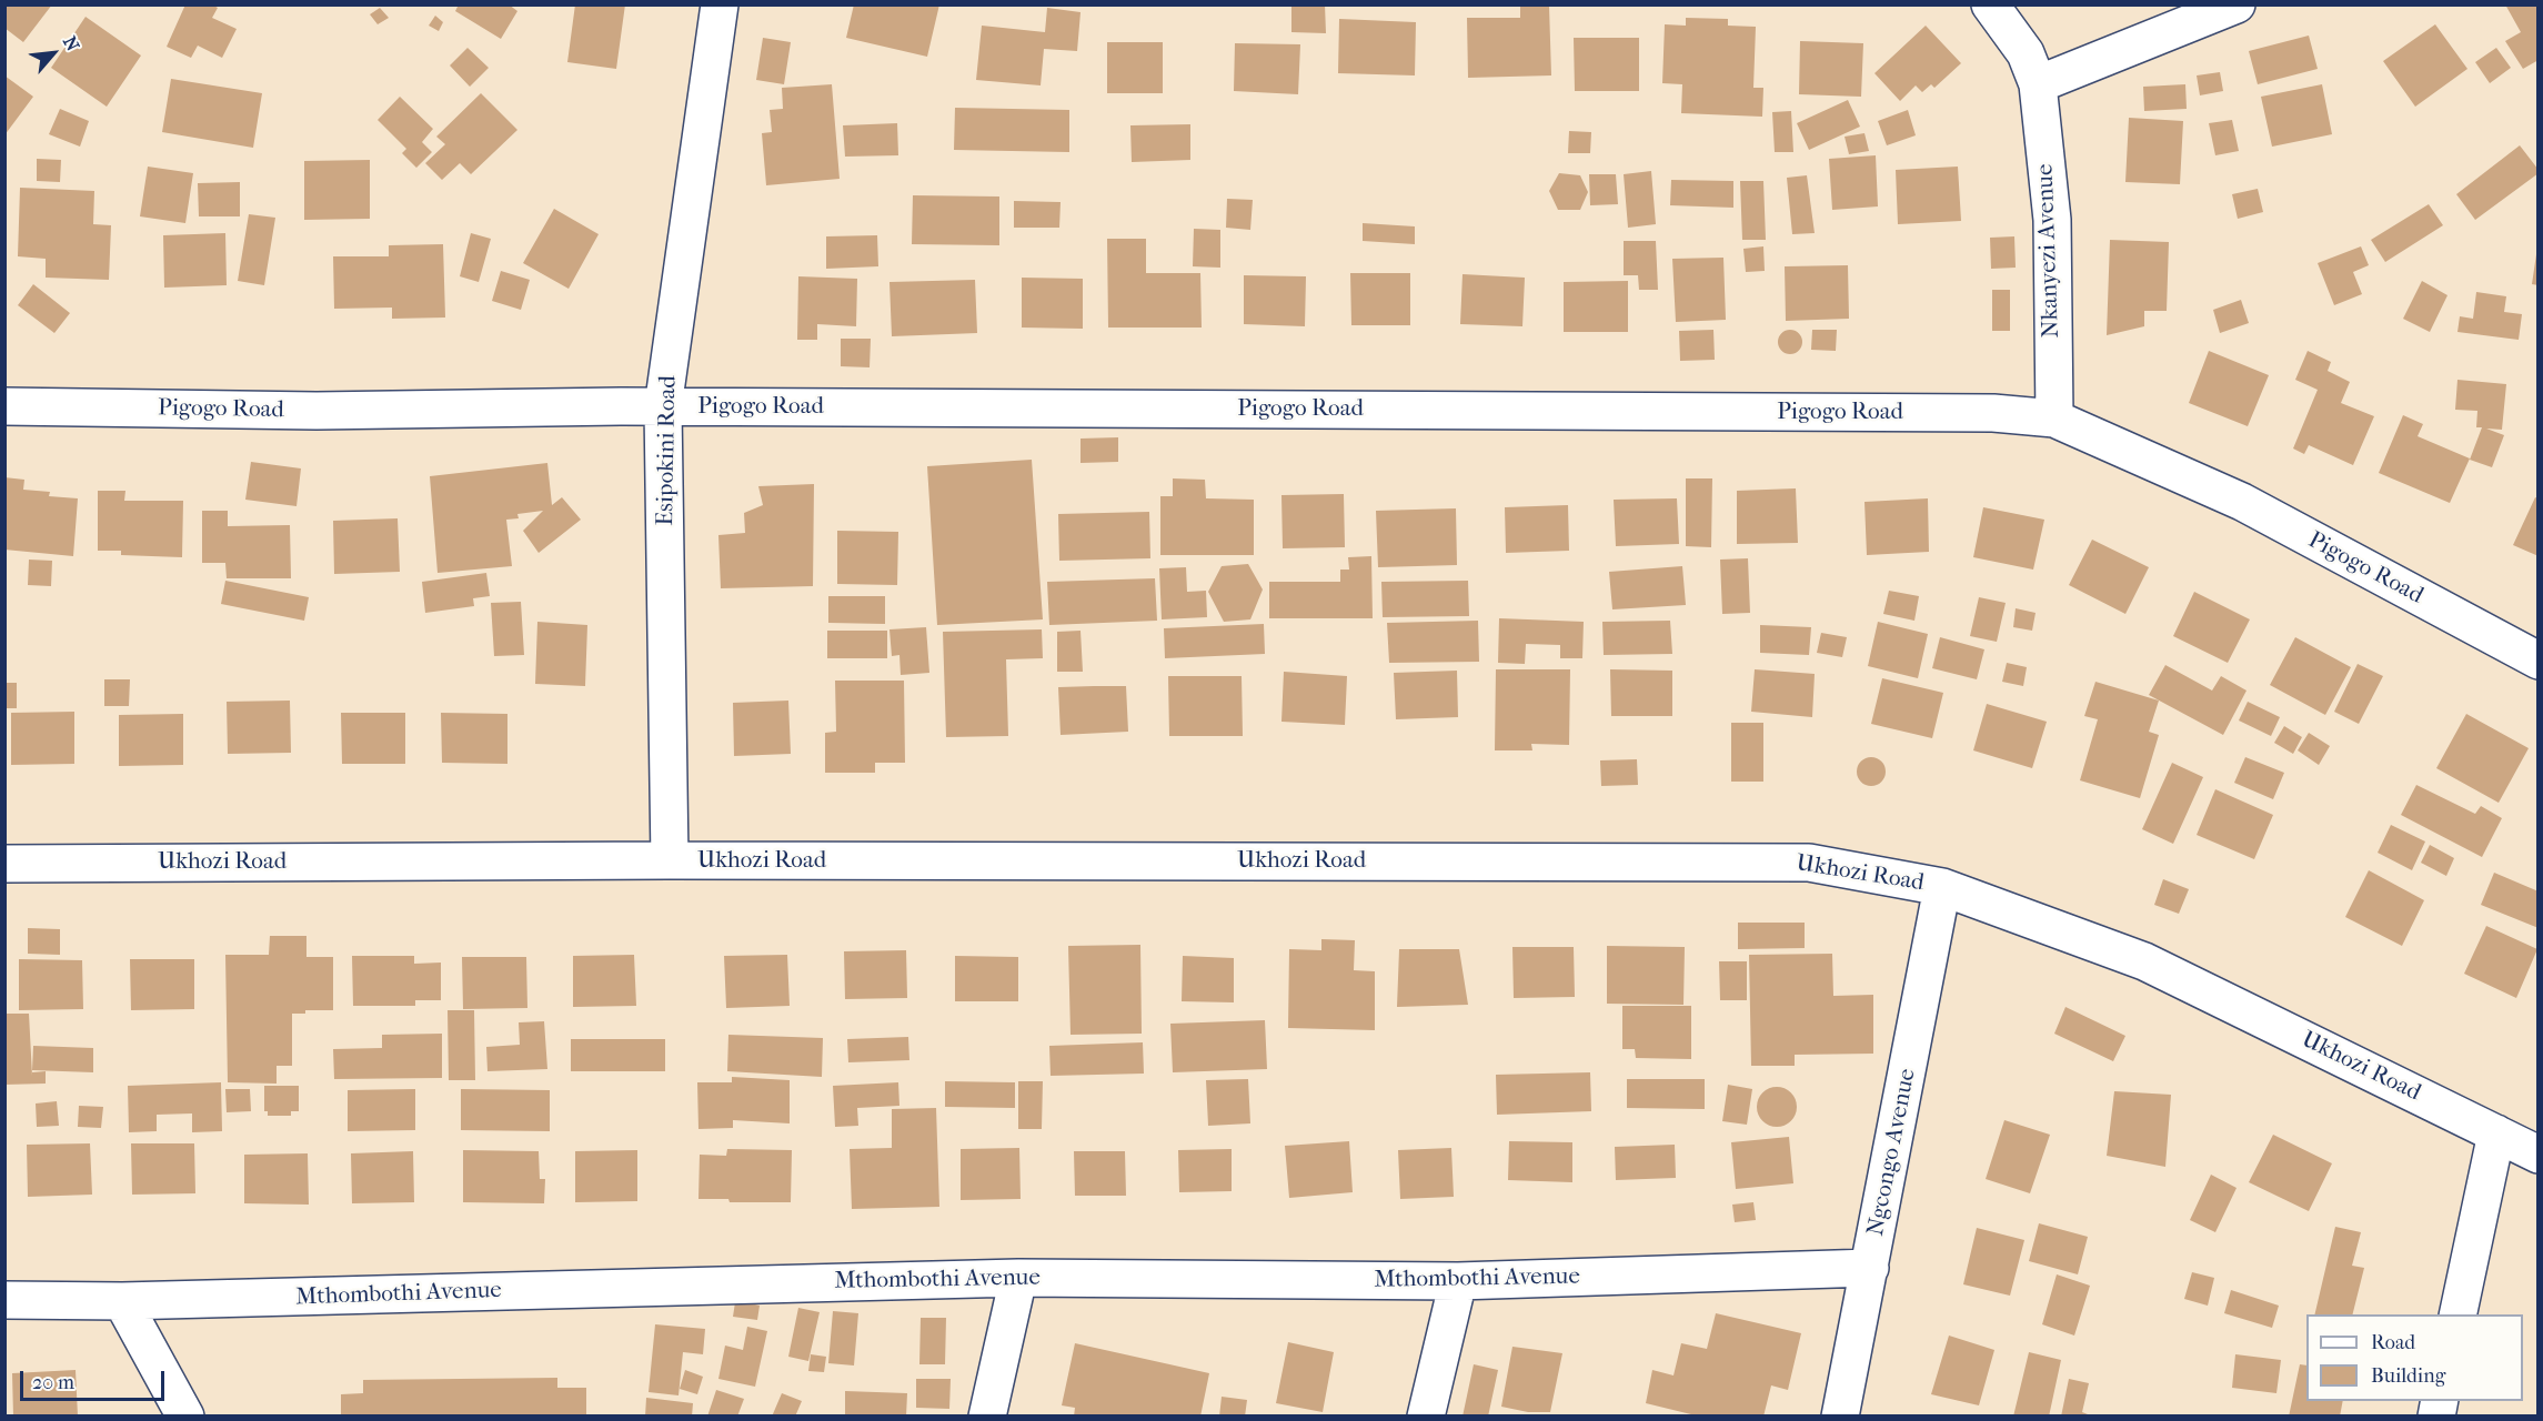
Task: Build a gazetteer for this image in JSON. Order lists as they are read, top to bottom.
{
  "streets": {
    "street": [
      "Nkanyezi Avenue",
      "Pigogo Road",
      "Esipokini Road",
      "Ukhozi Road",
      "Ngcongo Avenue",
      "Mthombothi Avenue"
    ]
  },
  "crossings": [
    ["Nkanyezi Avenue", "Pigogo Road"],
    ["Pigogo Road", "Esipokini Road"],
    ["Esipokini Road", "Ukhozi Road"],
    ["Ukhozi Road", "Ngcongo Avenue"],
    ["Ngcongo Avenue", "Mthombothi Avenue"]
  ],
  "legend": ["Road", "Building"],
  "scale_bar": "20 m",
  "north": "top right"
}
